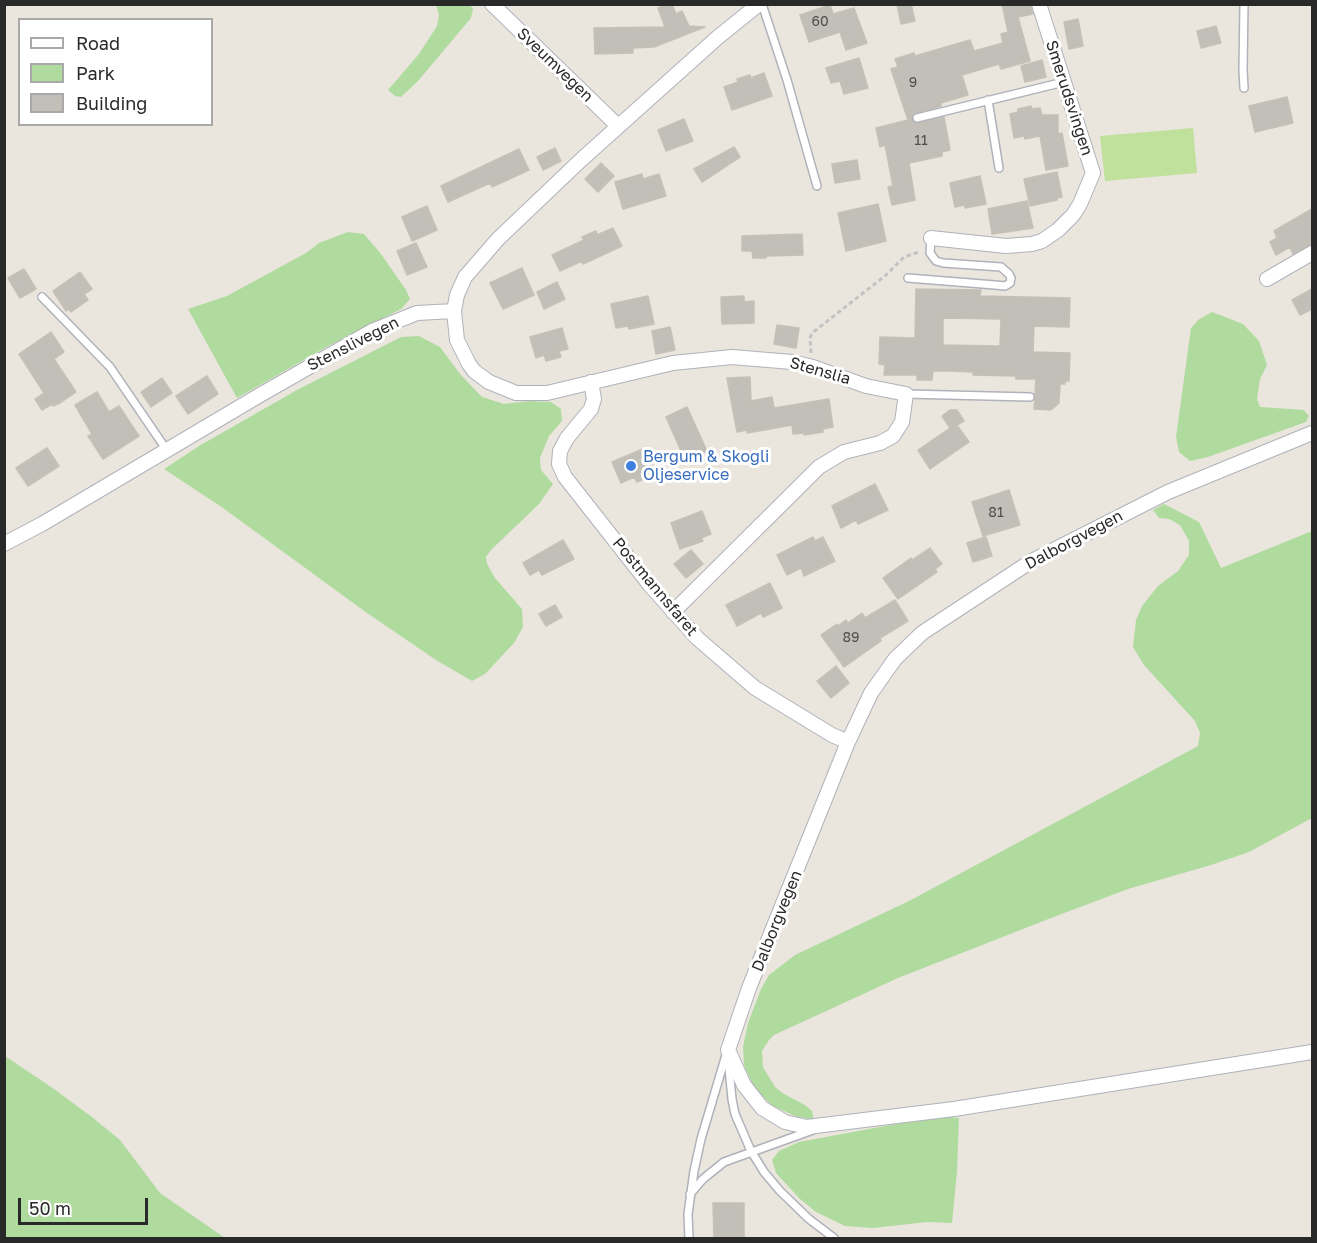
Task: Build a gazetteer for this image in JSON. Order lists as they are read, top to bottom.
{
  "streets": {
    "street": [
      "Sveumvegen",
      "Smerudsvingen",
      "Stenslivegen",
      "Stenslia",
      "Dalborgvegen",
      "Postmannsfaret"
    ]
  },
  "crossings": [
    ["Stenslivegen", "Stenslia"],
    ["Stenslia", "Postmannsfaret"],
    ["Dalborgvegen", "Postmannsfaret"]
  ],
  "places": ["Bergum & Skogli Oljeservice"],
  "house_numbers": [
    "60",
    "9",
    "11",
    "81",
    "89"
  ],
  "legend": ["Road", "Park", "Building"],
  "scale_bar": "50 m"
}
